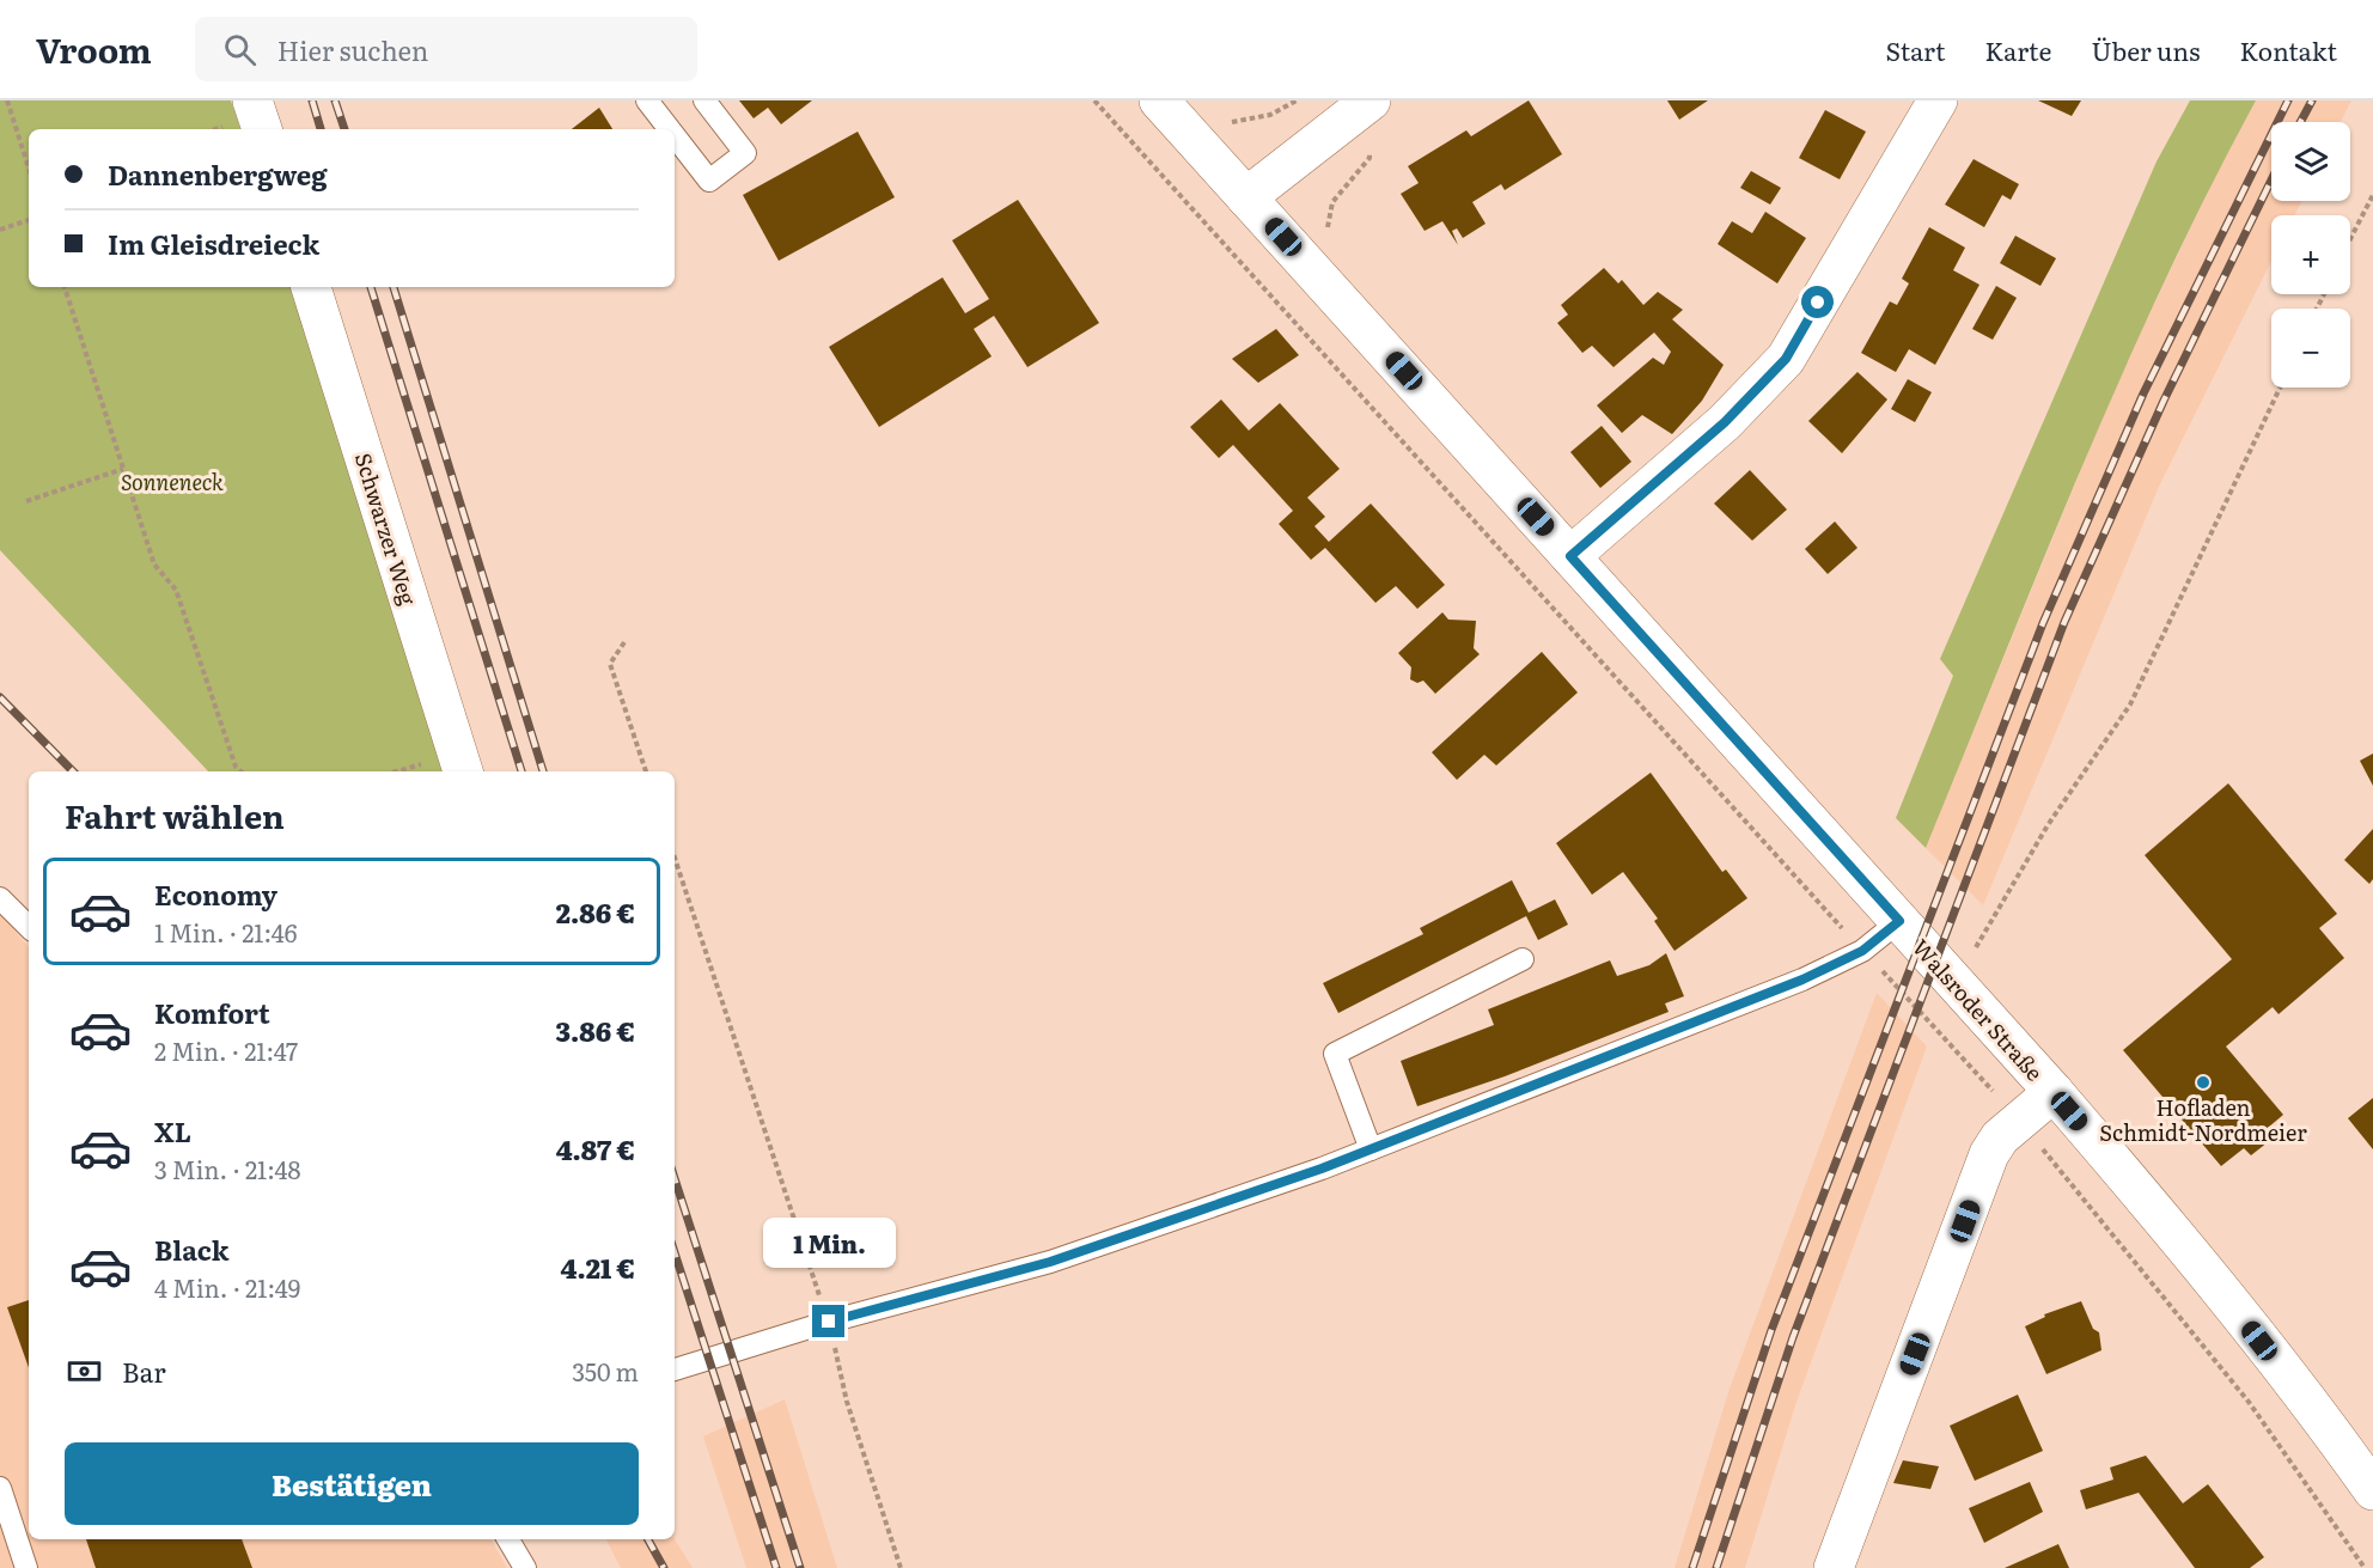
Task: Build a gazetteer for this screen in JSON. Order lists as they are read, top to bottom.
{
  "streets": {
    "street": ["Schwarzer Weg", "Walsroder Straße"]
  },
  "parks": ["Sonneneck"],
  "places": ["Hofladen Schmidt-Nordmeier"],
  "page": {
    "header": "Vroom",
    "search": "Hier suchen",
    "nav": [
      "Start",
      "Karte",
      "Über uns",
      "Kontakt"
    ],
    "map_buttons": ["+", "−"],
    "banner": ["Dannenbergweg", "Im Gleisdreieck"],
    "heading": "Fahrt wählen",
    "list": [
      {
        "name": "Economy",
        "note": "1 Min. · 21:46",
        "value": "2.86 €"
      },
      {
        "name": "Komfort",
        "note": "2 Min. · 21:47",
        "value": "3.86 €"
      },
      {
        "name": "XL",
        "note": "3 Min. · 21:48",
        "value": "4.87 €"
      },
      {
        "name": "Black",
        "note": "4 Min. · 21:49",
        "value": "4.21 €"
      }
    ],
    "bubble": "1 Min.",
    "pay": ["Bar", "350 m"],
    "buttons": "Bestätigen"
  }
}
